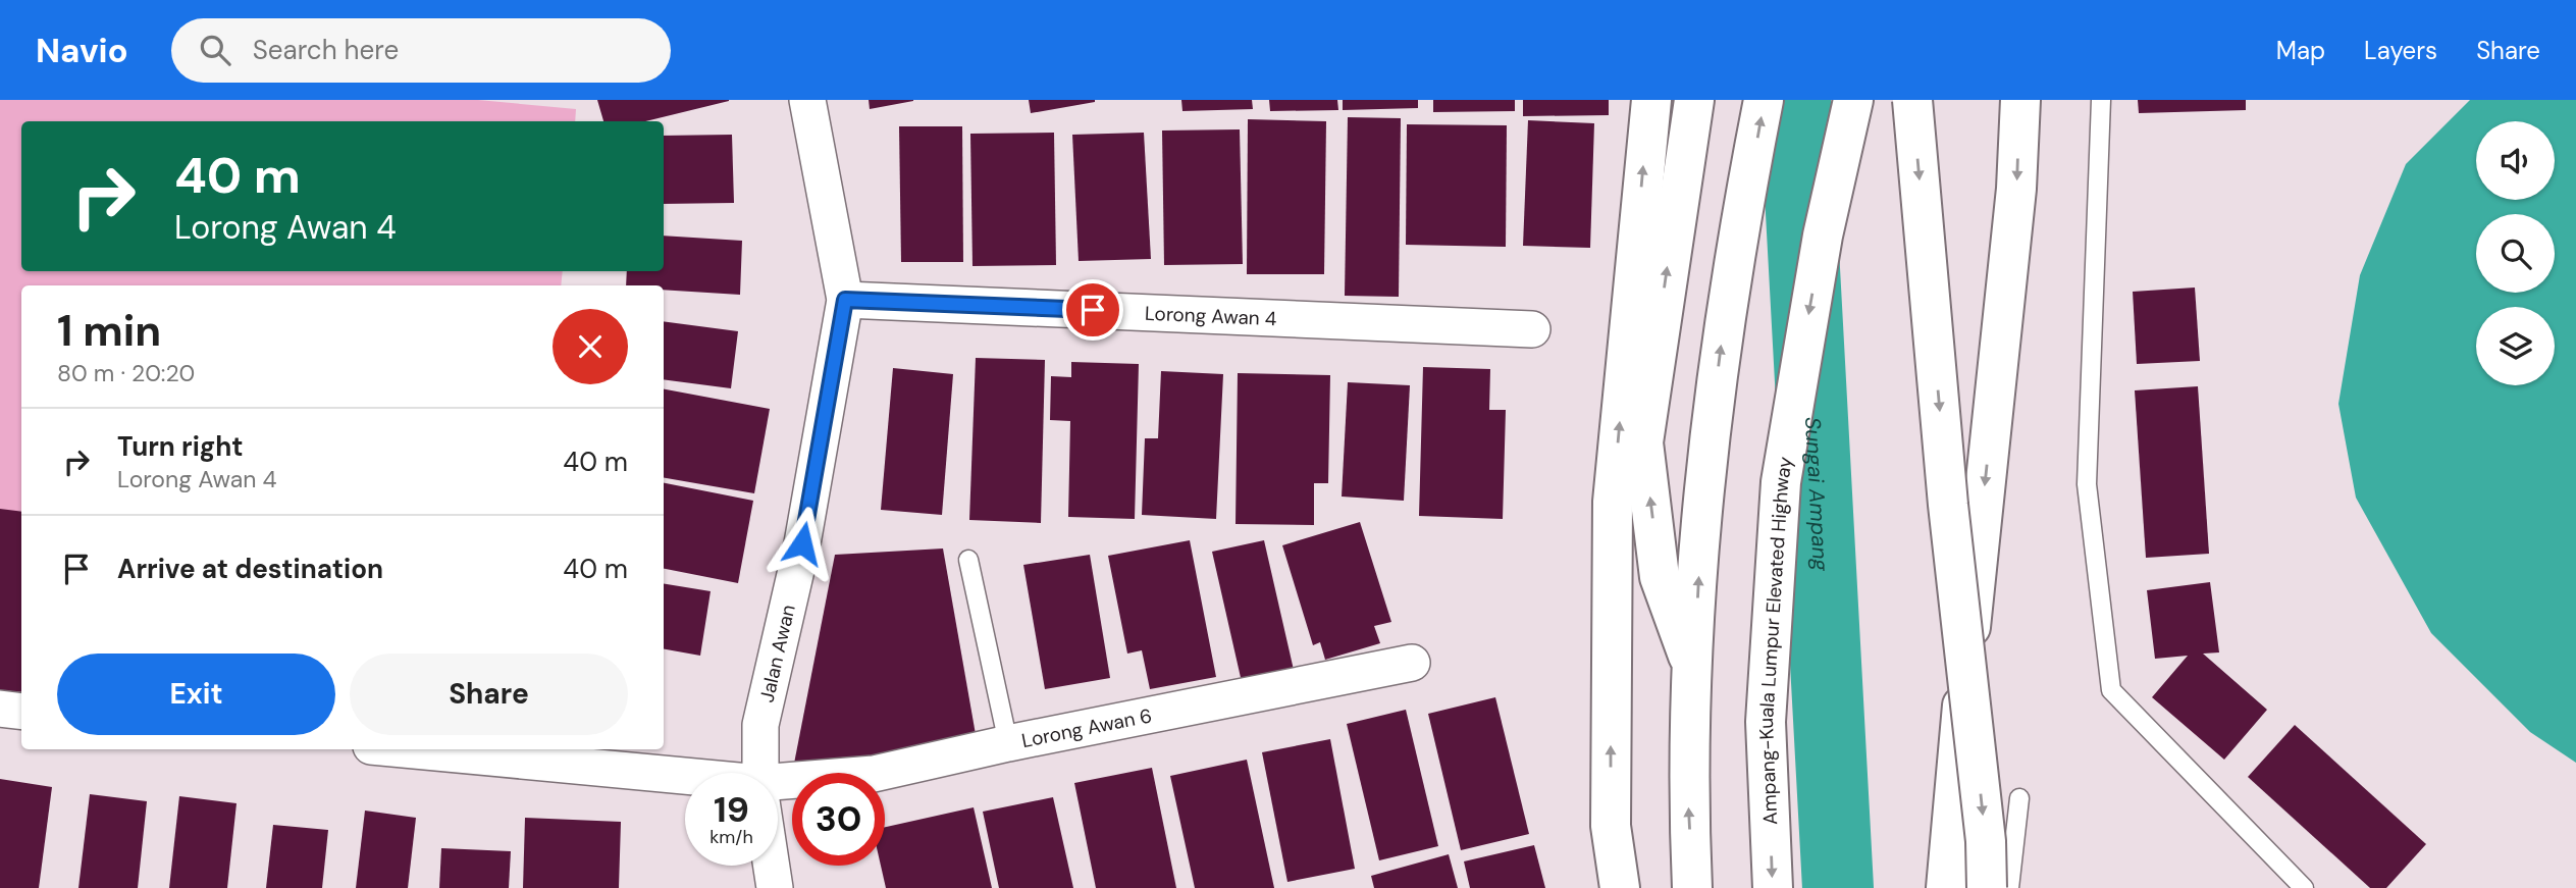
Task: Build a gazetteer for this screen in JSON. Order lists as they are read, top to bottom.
{
  "streets": {
    "highway": ["Ampang-Kuala Lumpur Elevated Highway"],
    "street": ["Lorong Awan 4", "Jalan Awan", "Lorong Awan 6"]
  },
  "crossings": [
    ["Lorong Awan 4", "Jalan Awan"]
  ],
  "water": ["Sungai Ampang"],
  "page": {
    "header": "Navio",
    "search": "Search here",
    "nav": ["Map", "Layers", "Share"],
    "turn": ["40 m", "Lorong Awan 4"],
    "heading": ["1 min", "80 m · 20:20"],
    "list": [
      {
        "name": "Turn right",
        "note": "Lorong Awan 4",
        "value": "40 m"
      },
      {
        "name": "Arrive at destination",
        "value": "40 m"
      }
    ],
    "buttons": ["Exit", "Share"],
    "speed": "19 km/h",
    "limit": "30"
  }
}
